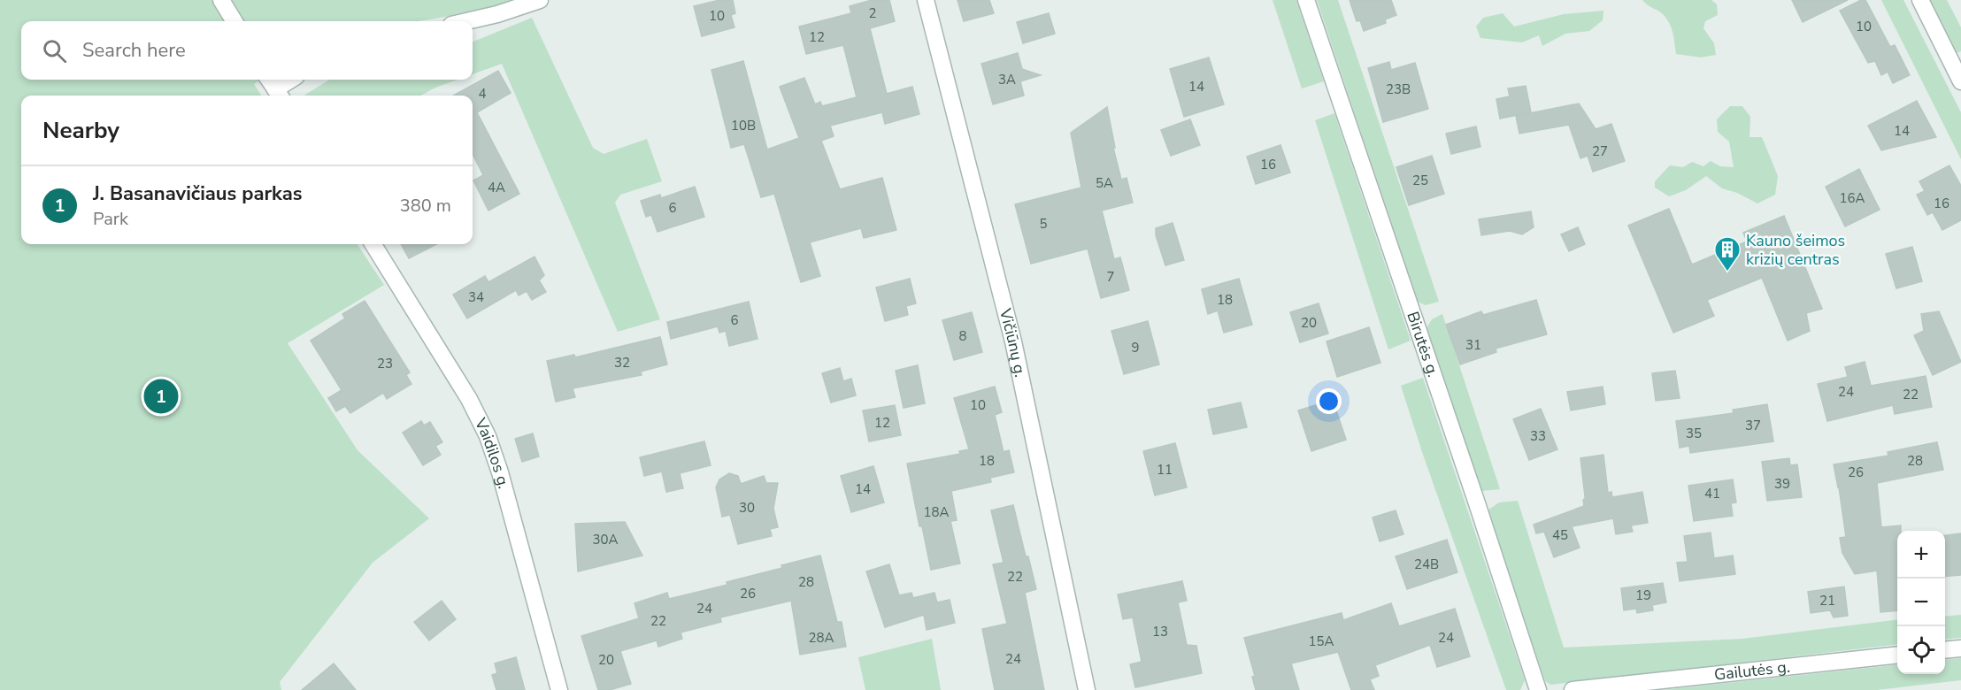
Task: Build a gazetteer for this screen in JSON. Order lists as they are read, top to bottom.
{
  "streets": {
    "street": [
      "Vičiūnų g.",
      "Birutės g.",
      "Vaidilos g.",
      "Gailutės g."
    ]
  },
  "places": {
    "building": ["Kauno šeimos krizių centras"]
  },
  "house_numbers": [
    "2",
    "10",
    "10",
    "12",
    "3A",
    "14",
    "23B",
    "4",
    "10B",
    "14",
    "27",
    "16",
    "25",
    "5A",
    "4A",
    "16A",
    "16",
    "6",
    "5",
    "7",
    "34",
    "18",
    "6",
    "20",
    "8",
    "31",
    "9",
    "32",
    "23",
    "24",
    "22",
    "10",
    "12",
    "37",
    "35",
    "33",
    "18",
    "28",
    "11",
    "26",
    "39",
    "14",
    "41",
    "30",
    "18A",
    "45",
    "30A",
    "24B",
    "22",
    "28",
    "26",
    "19",
    "21",
    "24",
    "22",
    "13",
    "28A",
    "24",
    "15A",
    "24",
    "20"
  ],
  "page": {
    "search": "Search here",
    "heading": "Nearby",
    "list": [
      {
        "mark": "1",
        "name": "J. Basanavičiaus parkas",
        "note": "Park",
        "value": "380 m"
      }
    ],
    "pins": "1",
    "map_buttons": ["+", "−"]
  }
}
